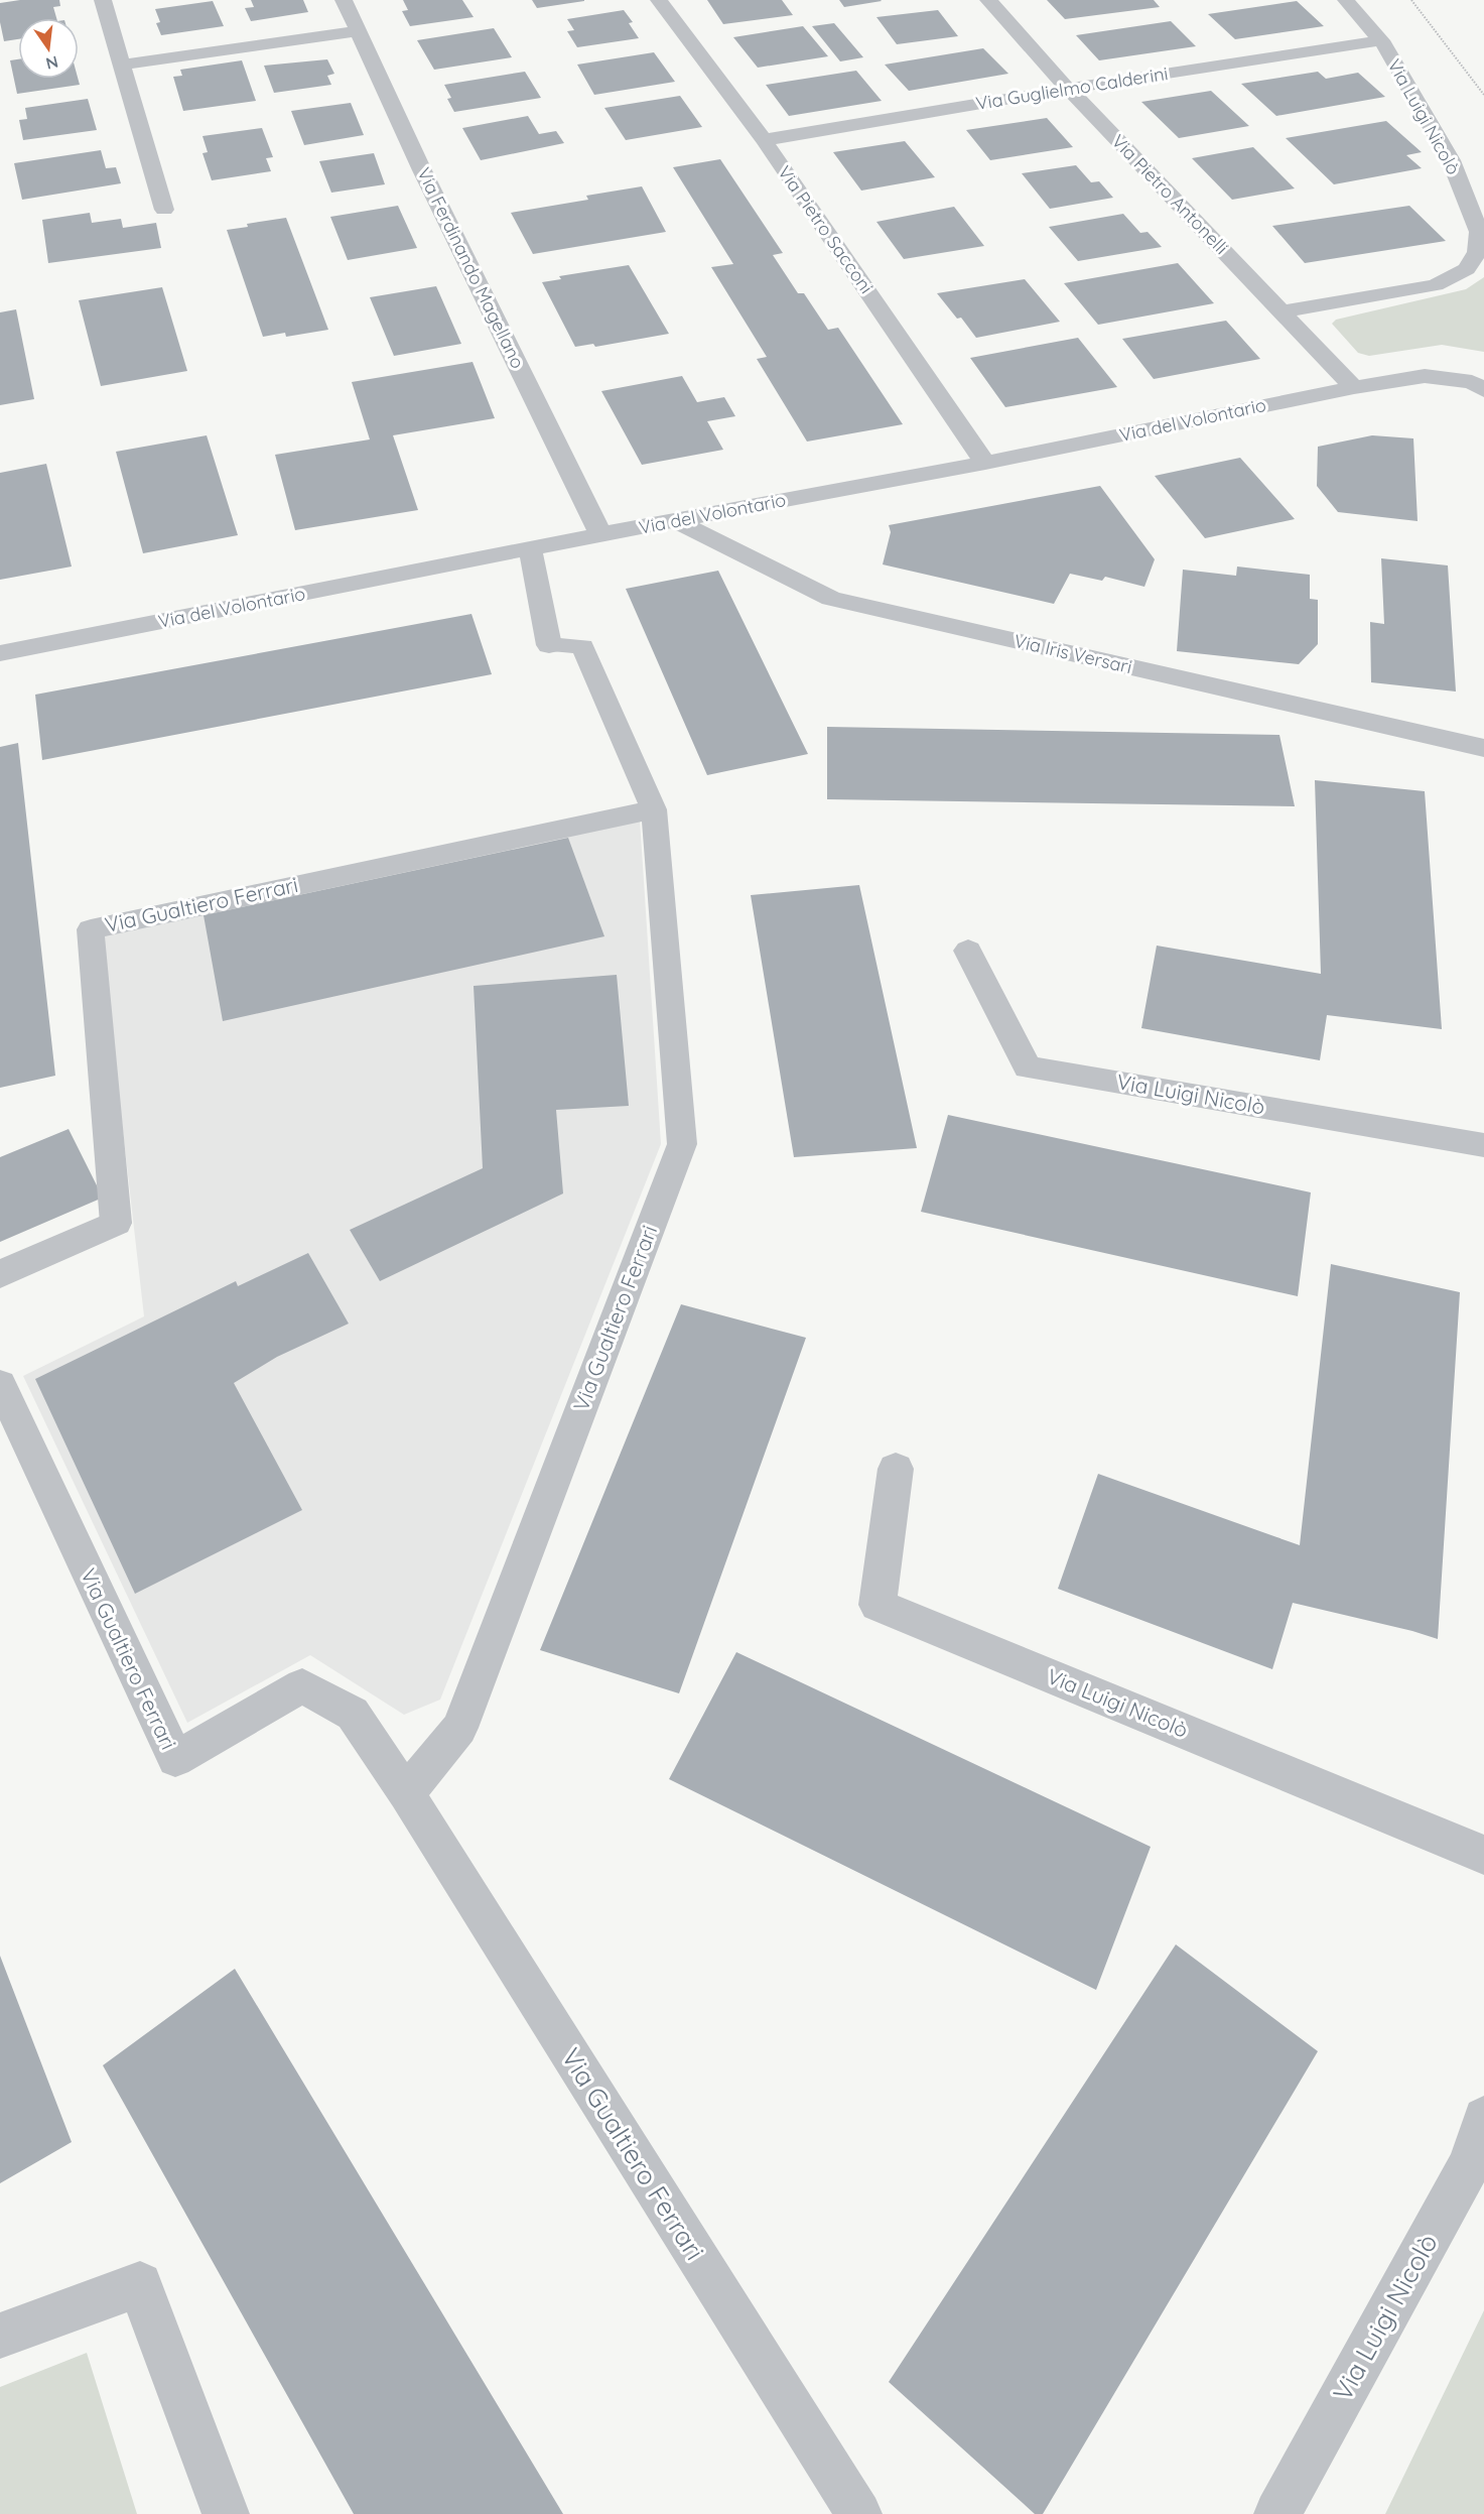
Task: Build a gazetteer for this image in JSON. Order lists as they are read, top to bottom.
{
  "streets": {
    "street": [
      "Via Guglielmo Calderini",
      "Via Luigi Nicolò",
      "Via Pietro Antonelli",
      "Via Pietro Sacconi",
      "Via Ferdinando Magellano",
      "Via del Volontario",
      "Via Iris Versari",
      "Via Gualtiero Ferrari"
    ]
  },
  "crossings": [
    ["Via Guglielmo Calderini", "Via Luigi Nicolò"],
    ["Via Guglielmo Calderini", "Via Pietro Antonelli"],
    ["Via Guglielmo Calderini", "Via Pietro Sacconi"],
    ["Via Luigi Nicolò", "Via Pietro Antonelli"],
    ["Via Pietro Antonelli", "Via del Volontario"],
    ["Via Pietro Sacconi", "Via del Volontario"],
    ["Via Ferdinando Magellano", "Via del Volontario"],
    ["Via del Volontario", "Via Iris Versari"],
    ["Via del Volontario", "Via Gualtiero Ferrari"]
  ],
  "north": "bottom"
}
